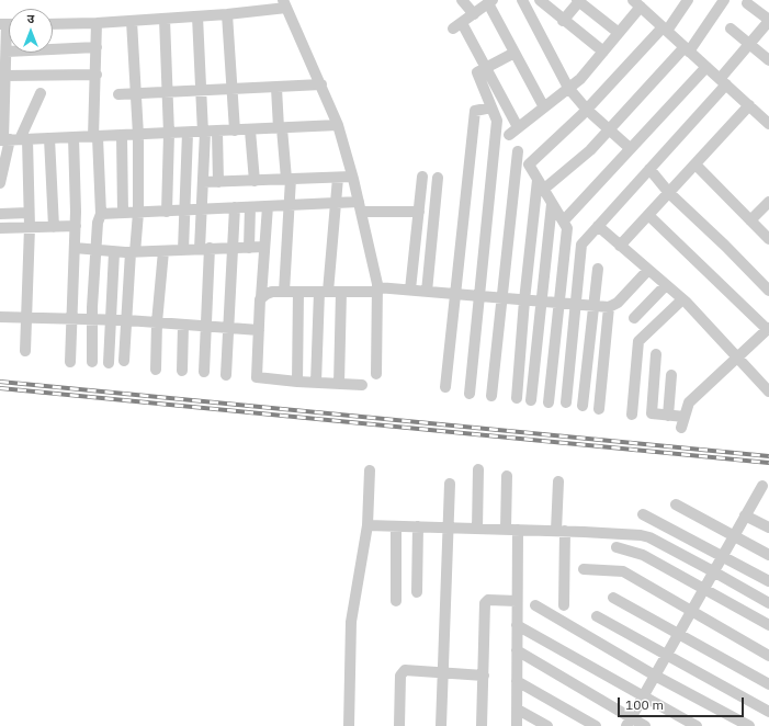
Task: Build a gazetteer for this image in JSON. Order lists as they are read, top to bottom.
{
  "scale_bar": "100 m",
  "north": "top"
}
